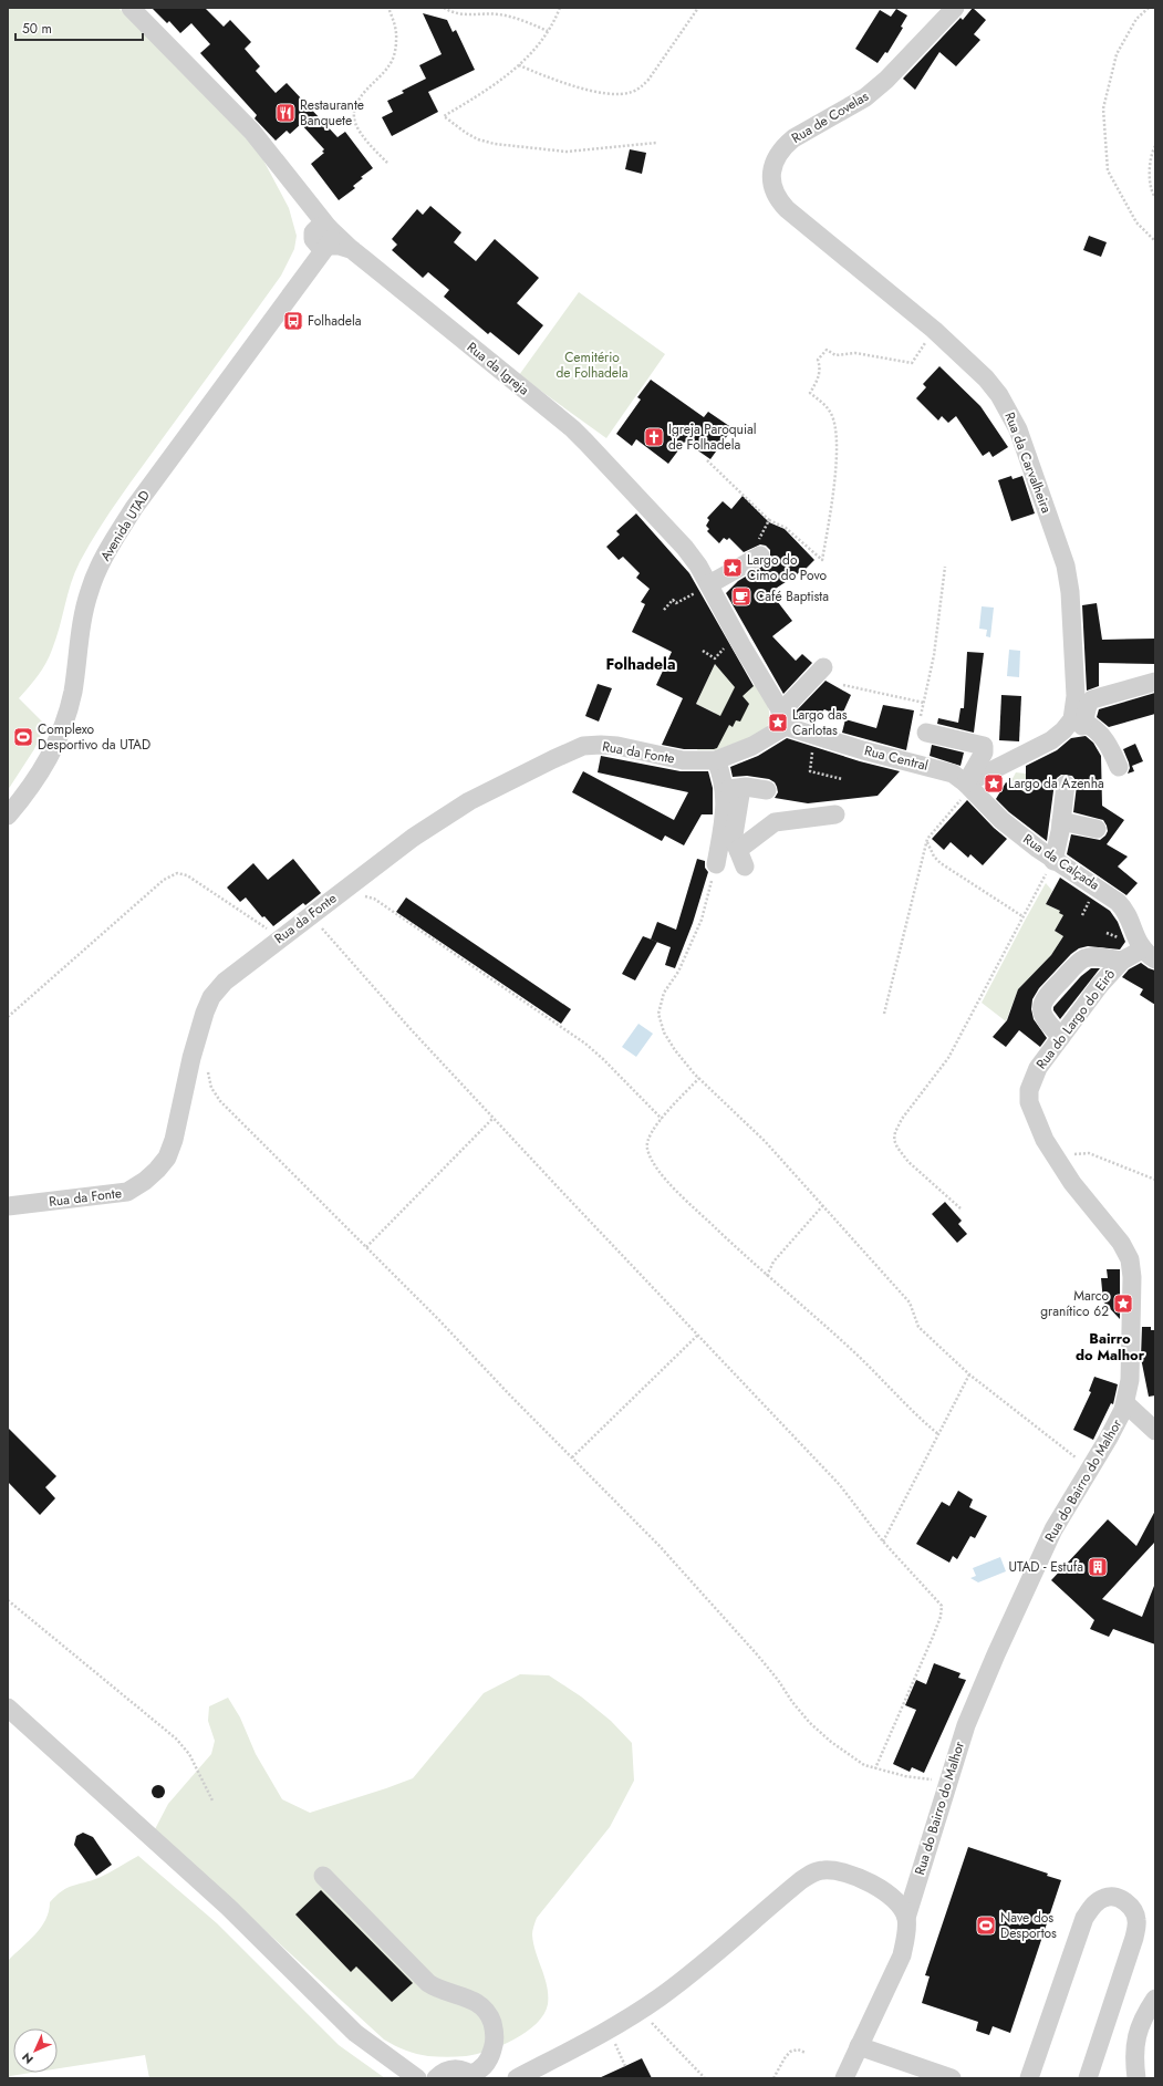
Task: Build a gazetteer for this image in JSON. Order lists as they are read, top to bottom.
{
  "streets": {
    "street": [
      "Rua de Covelas",
      "Rua da Igreja",
      "Rua da Carvalheira",
      "Avenida UTAD",
      "Rua da Fonte",
      "Rua Central",
      "Rua da Calçada",
      "Rua do Largo do Eirô",
      "Rua do Bairro do Malhor"
    ]
  },
  "crossings": [
    ["Rua de Covelas", "Rua da Carvalheira"],
    ["Rua da Igreja", "Avenida UTAD"],
    ["Rua Central", "Rua da Calçada"],
    ["Rua da Calçada", "Rua do Largo do Eirô"],
    ["Rua do Largo do Eirô", "Rua do Bairro do Malhor"]
  ],
  "districts": ["Folhadela", "Bairro do Malhor"],
  "parks": ["Cemitério de Folhadela"],
  "places": {
    "restaurant": ["Restaurante Banquete"],
    "bus stop": ["Folhadela"],
    "church": ["Igreja Paroquial de Folhadela"],
    "place": [
      "Largo do Cimo do Povo",
      "Largo das Carlotas",
      "Largo da Azenha",
      "Marco granítico 62"
    ],
    "cafe": ["Café Baptista"],
    "sports": ["Complexo Desportivo da UTAD", "Nave dos Desportos"],
    "building": ["UTAD - Estufa"]
  },
  "scale_bar": "50 m",
  "north": "bottom left"
}
